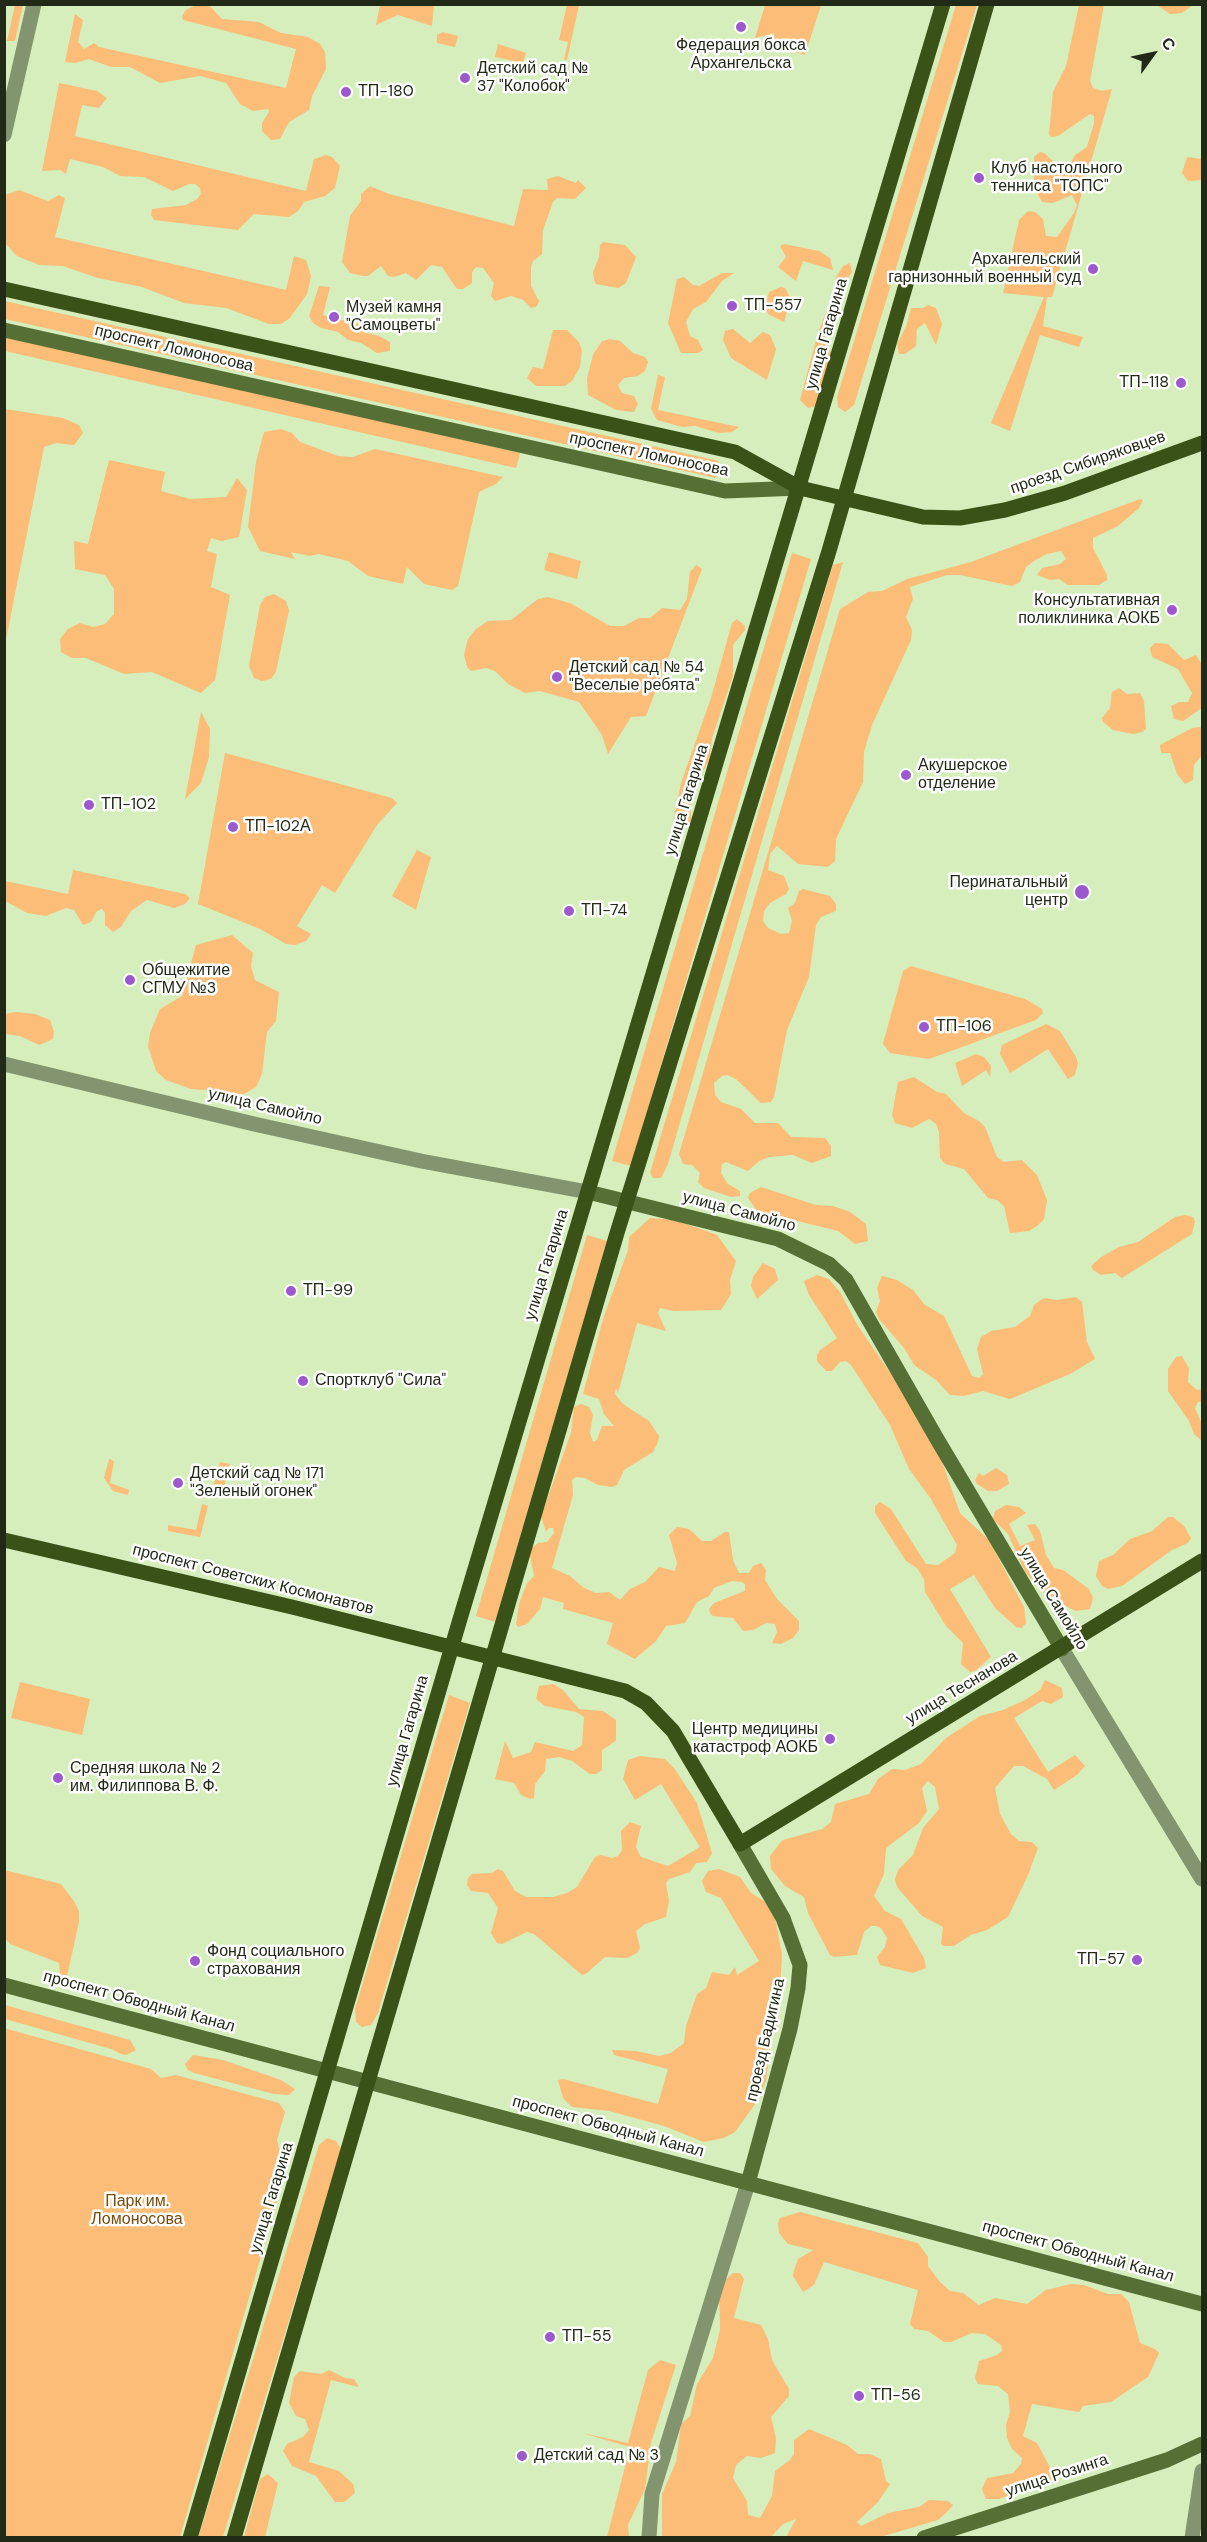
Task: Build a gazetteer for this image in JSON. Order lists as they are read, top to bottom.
{
  "streets": {
    "main road": [
      "улица Гагарина",
      "проспект Ломоносова",
      "проезд Сибиряковцев",
      "улица Самойло",
      "проспект Советских Космонавтов",
      "улица Теснанова",
      "проспект Обводный Канал",
      "проезд Бадигина",
      "улица Розинга"
    ]
  },
  "crossings": [
    ["улица Гагарина", "проспект Ломоносова"],
    ["улица Гагарина", "проезд Сибиряковцев"],
    ["улица Гагарина", "улица Самойло"],
    ["улица Гагарина", "проспект Советских Космонавтов"],
    ["улица Гагарина", "проспект Обводный Канал"],
    ["проспект Ломоносова", "проезд Сибиряковцев"],
    ["улица Самойло", "улица Теснанова"],
    ["проспект Советских Космонавтов", "проезд Бадигина"],
    ["улица Теснанова", "проезд Бадигина"],
    ["проспект Обводный Канал", "проезд Бадигина"]
  ],
  "parks": ["Парк им. Ломоносова"],
  "places": [
    "Федерация бокса Архангельска",
    "Детский сад № 37 \"Колобок\"",
    "ТП-180",
    "Клуб настольного тенниса \"ТОПС\"",
    "Архангельский гарнизонный военный суд",
    "ТП-557",
    "Музей камня \"Самоцветы\"",
    "ТП-118",
    "Консультативная поликлиника АОКБ",
    "Детский сад № 54 \"Веселые ребята\"",
    "Акушерское отделение",
    "ТП-102",
    "ТП-102А",
    "Перинатальный центр",
    "ТП-74",
    "Общежитие СГМУ №3",
    "ТП-106",
    "ТП-99",
    "Спортклуб \"Сила\"",
    "Детский сад № 171 \"Зеленый огонек\"",
    "Центр медицины катастроф АОКБ",
    "Средняя школа № 2 им. Филиппова В. Ф.",
    "ТП-57",
    "Фонд социального страхования",
    "ТП-55",
    "ТП-56",
    "Детский сад № 3"
  ],
  "north": "top right"
}
